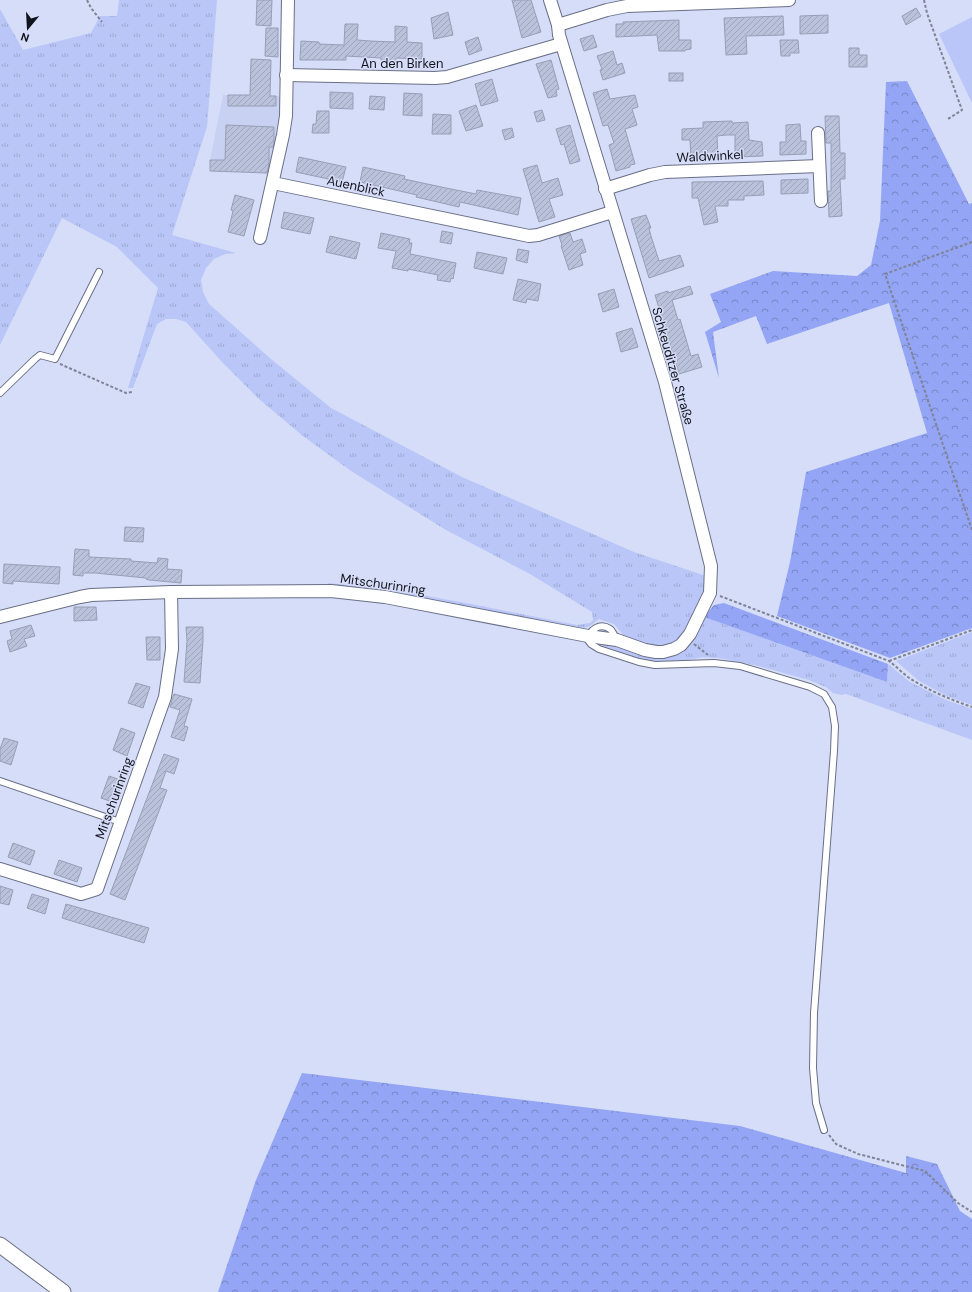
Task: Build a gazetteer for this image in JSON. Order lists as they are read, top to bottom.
{
  "streets": {
    "street": [
      "An den Birken",
      "Waldwinkel",
      "Auenblick",
      "Schkeuditzer Straße",
      "Mitschurinring"
    ]
  },
  "crossings": [
    ["An den Birken", "Schkeuditzer Straße"],
    ["Waldwinkel", "Schkeuditzer Straße"],
    ["Auenblick", "Schkeuditzer Straße"]
  ],
  "north": "bottom"
}
